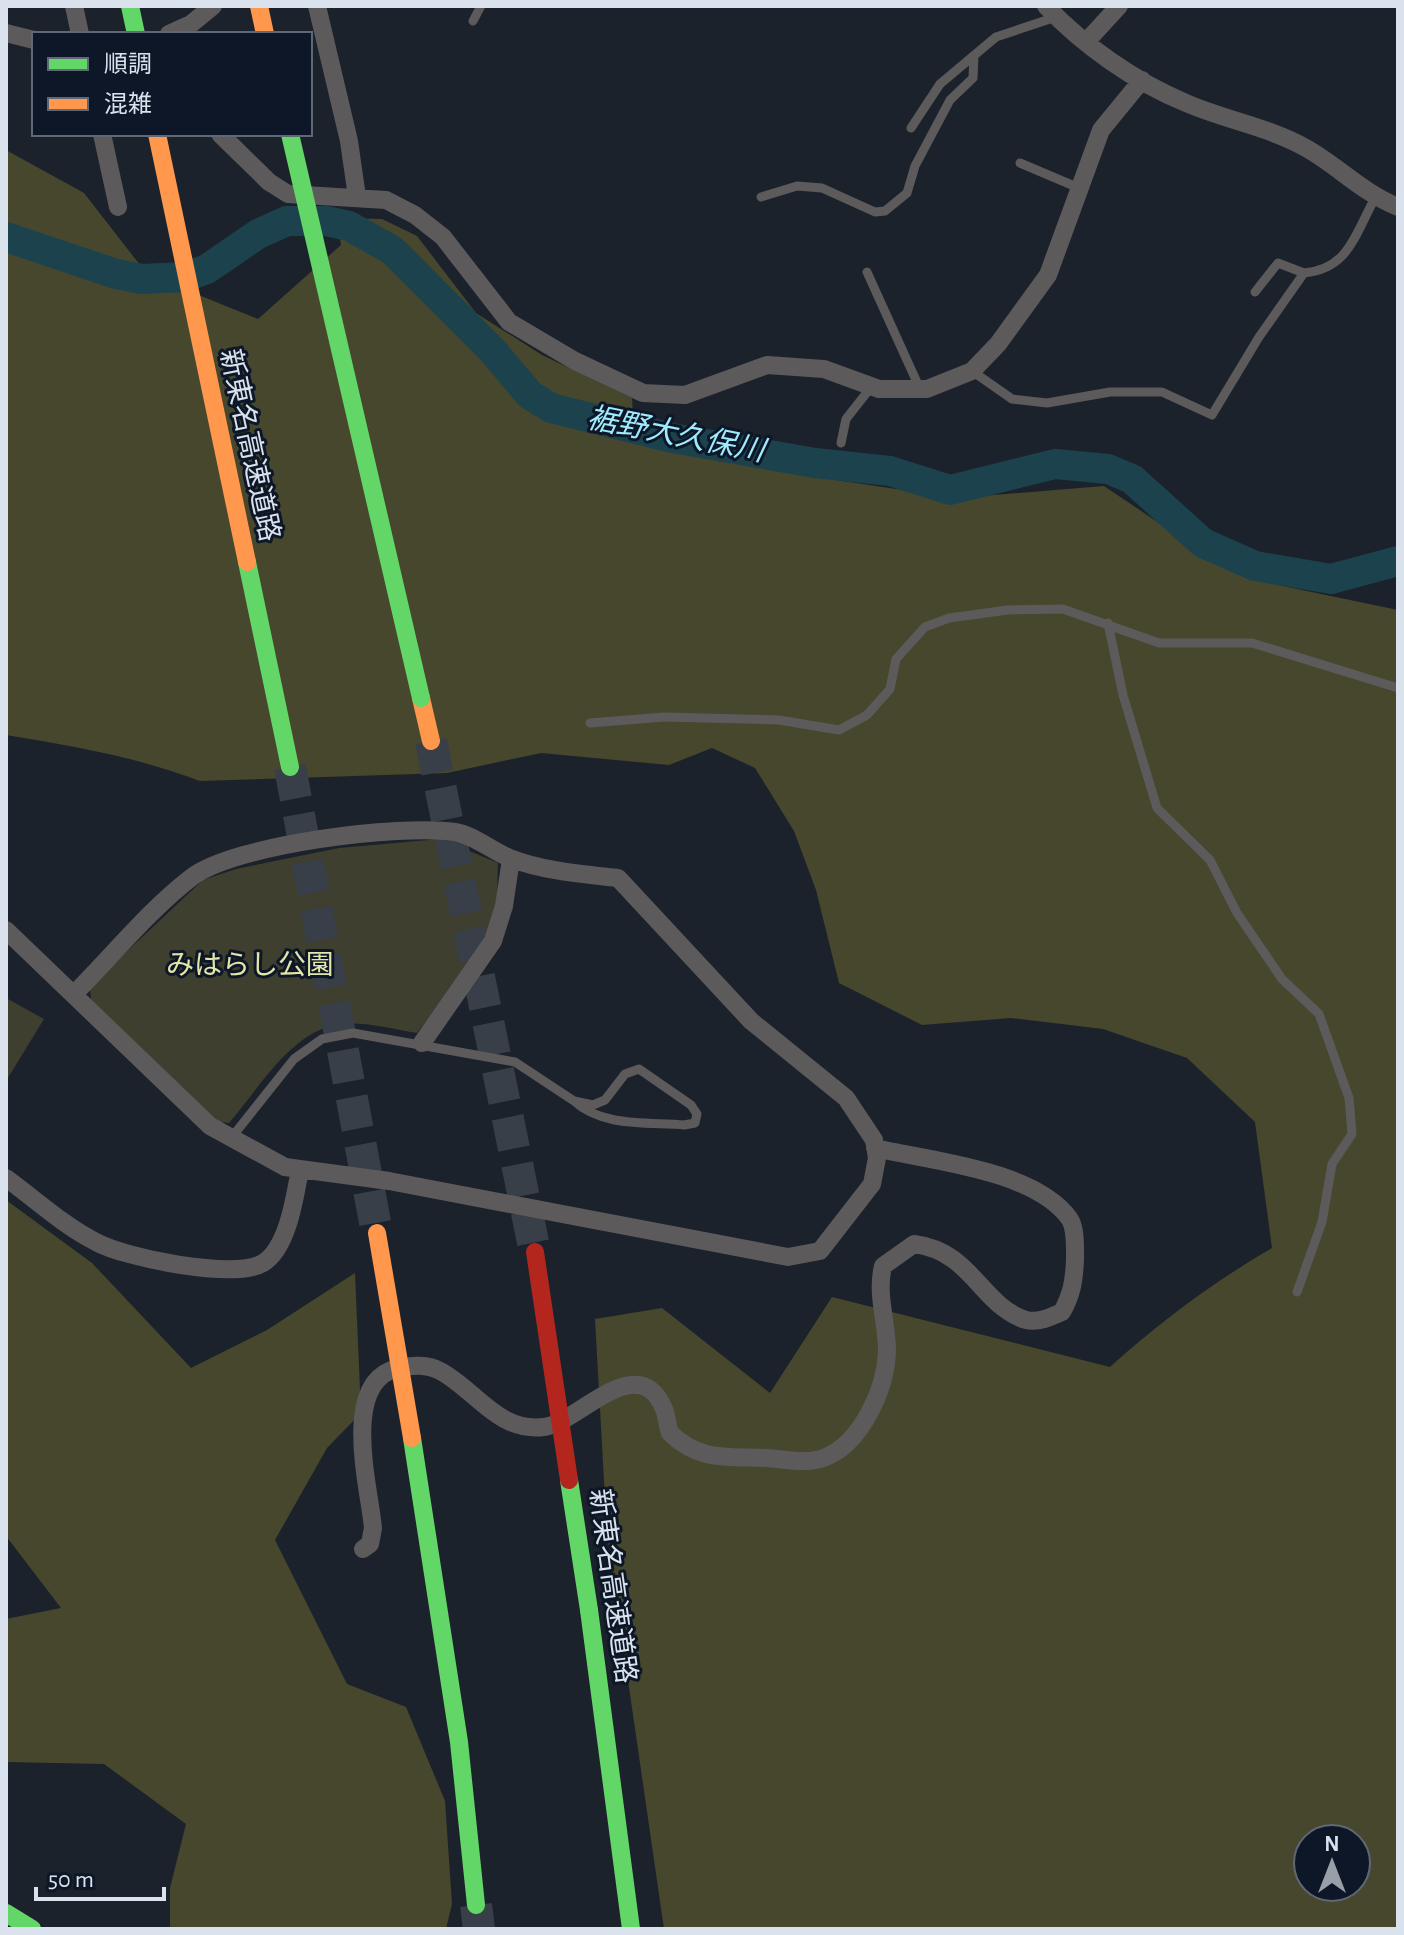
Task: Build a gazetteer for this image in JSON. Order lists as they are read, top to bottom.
{
  "streets": {
    "main road": ["新東名高速道路"]
  },
  "water": ["裾野大久保川"],
  "parks": ["みはらし公園"],
  "legend": ["順調", "混雑"],
  "scale_bar": "50 m",
  "north": "top"
}
